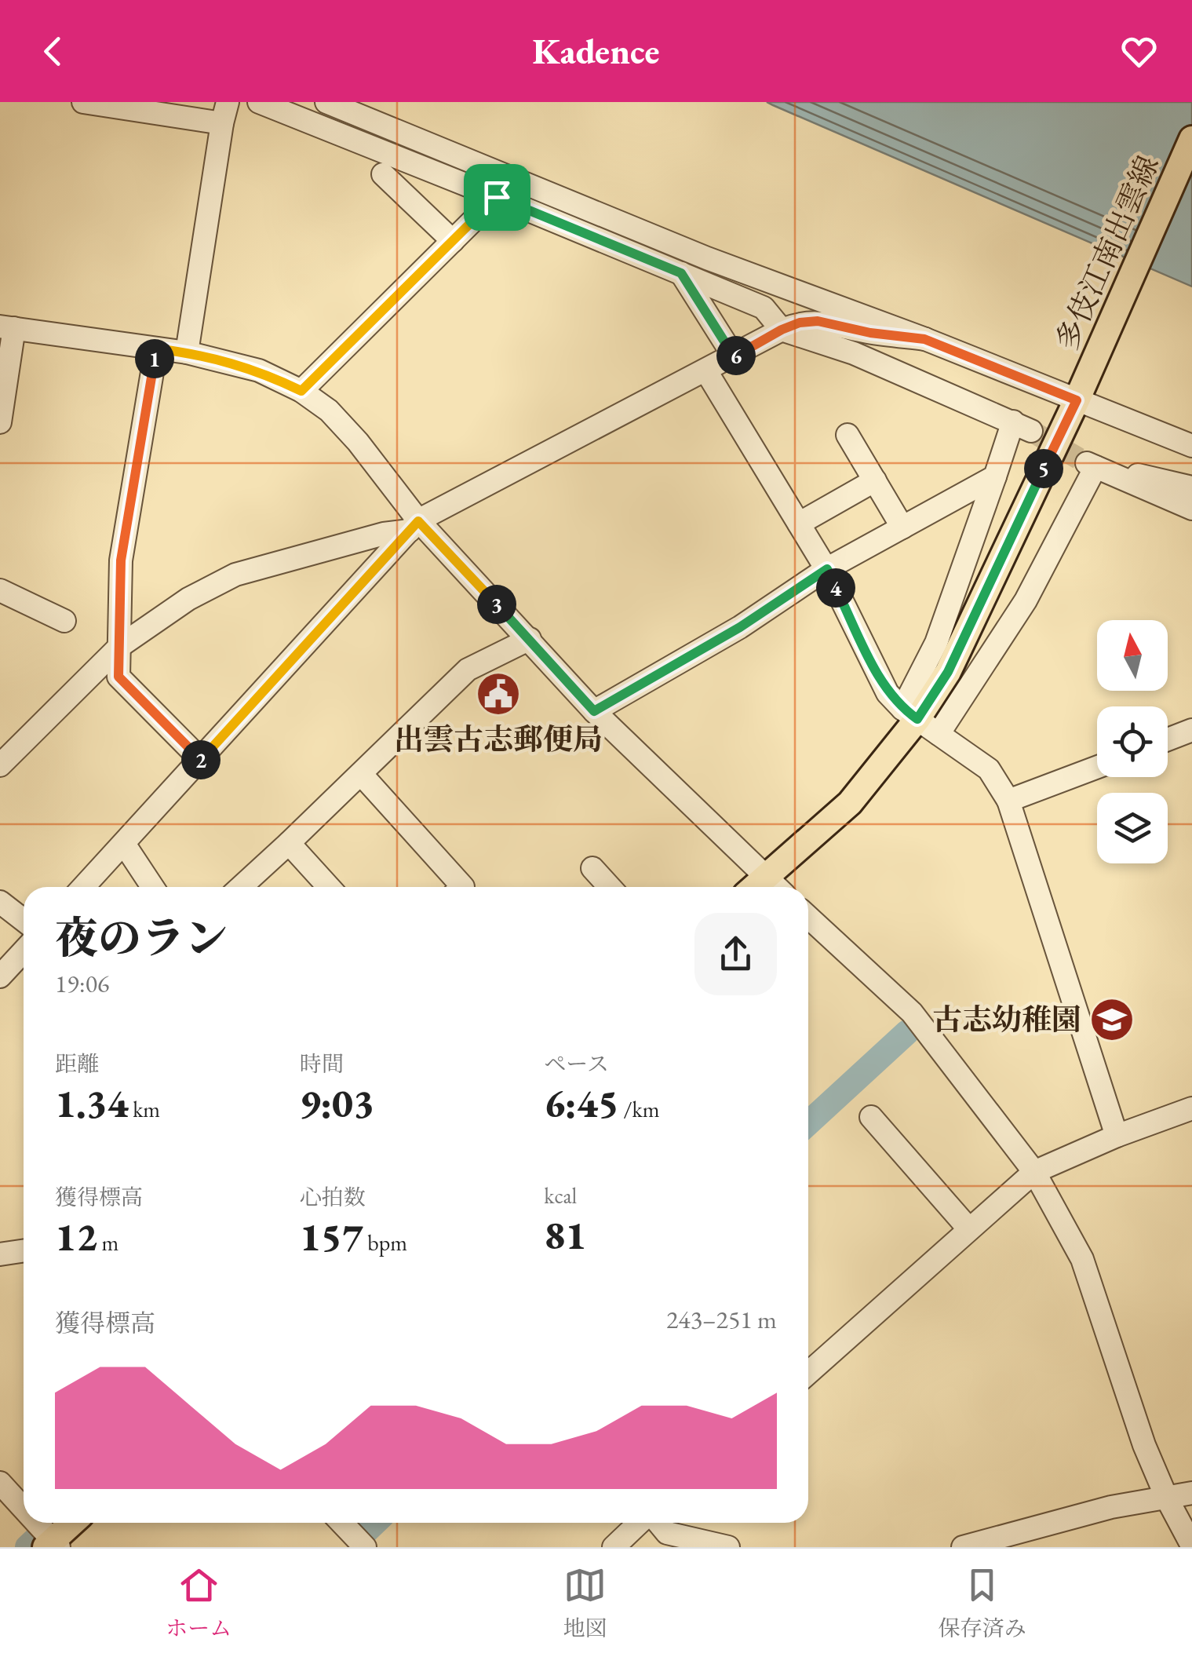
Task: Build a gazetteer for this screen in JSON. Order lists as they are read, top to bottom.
{
  "streets": {
    "main road": ["多伎江南出雲線"]
  },
  "places": {
    "public building": ["出雲古志郵便局"],
    "school or university": ["古志幼稚園"]
  },
  "north": "top",
  "page": {
    "header": "Kadence",
    "pins": [
      "6",
      "1",
      "5",
      "4",
      "3",
      "2"
    ],
    "heading": ["夜のラン", "19:06"],
    "stats": [
      ["距離", "1.34 km"],
      ["時間", "9:03"],
      ["ペース", "6:45 /km"],
      ["獲得標高", "12 m"],
      ["心拍数", "157 bpm"],
      ["kcal", "81"]
    ],
    "chart": ["獲得標高", "243–251 m"],
    "tabs": ["ホーム", "地図", "保存済み"]
  }
}
